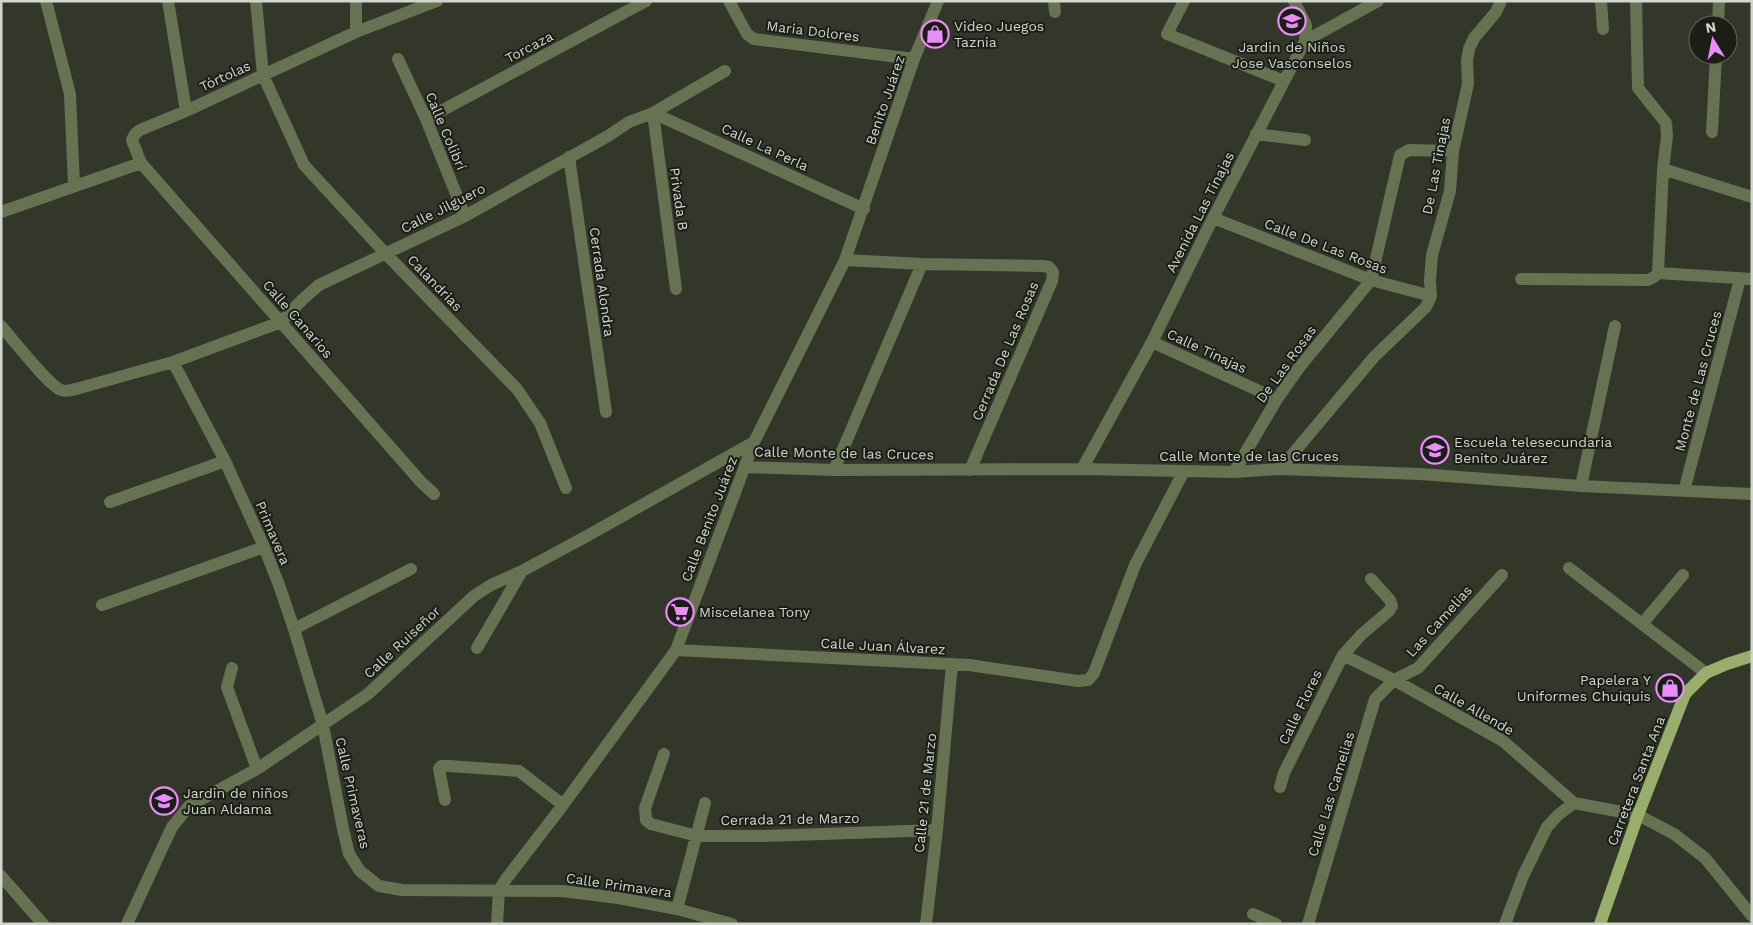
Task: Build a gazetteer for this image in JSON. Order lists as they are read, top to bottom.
{
  "streets": {
    "main road": ["Carretera Santa Ana"],
    "street": [
      "Maria Dolores",
      "Torcaza",
      "Tórtolas",
      "Benito Juárez",
      "Calle Colibrí",
      "Calle La Perla",
      "De Las Tinajas",
      "Privada B",
      "Calle Jilguero",
      "Avenida Las Tinajas",
      "Calle De Las Rosas",
      "Cerrada Alondra",
      "Calandrias",
      "Calle Canarios",
      "Cerrada De Las Rosas",
      "Calle Tinajas",
      "De Las Rosas",
      "Monte de Las Cruces",
      "Calle Monte de las Cruces",
      "Calle Benito Juárez",
      "Primavera",
      "Las Camelias",
      "Calle Ruiseñor",
      "Calle Juan Álvarez",
      "Calle Flores",
      "Calle Allende",
      "Calle Primaveras",
      "Calle 21 de Marzo",
      "Calle Las Camelias",
      "Cerrada 21 de Marzo",
      "Calle Primavera"
    ]
  },
  "crossings": [
    ["Maria Dolores", "Benito Juárez"],
    ["Torcaza", "Calle Colibrí"],
    ["Tórtolas", "Calandrias"],
    ["Tórtolas", "Calle Canarios"],
    ["Benito Juárez", "Calle La Perla"],
    ["Benito Juárez", "Calle Benito Juárez"],
    ["Calle Colibrí", "Calle Jilguero"],
    ["Calle La Perla", "Privada B"],
    ["Calle La Perla", "Calle Jilguero"],
    ["Calle La Perla", "Calle Benito Juárez"],
    ["De Las Tinajas", "Calle De Las Rosas"],
    ["Privada B", "Calle Jilguero"],
    ["Calle Jilguero", "Cerrada Alondra"],
    ["Calle Jilguero", "Calandrias"],
    ["Calle Jilguero", "Calle Canarios"],
    ["Calle Jilguero", "Primavera"],
    ["Avenida Las Tinajas", "Calle De Las Rosas"],
    ["Avenida Las Tinajas", "Calle Tinajas"],
    ["Avenida Las Tinajas", "Calle Monte de las Cruces"],
    ["Calle De Las Rosas", "De Las Rosas"],
    ["Cerrada De Las Rosas", "Calle Monte de las Cruces"],
    ["Cerrada De Las Rosas", "Calle Benito Juárez"],
    ["Calle Tinajas", "De Las Rosas"],
    ["De Las Rosas", "Calle Monte de las Cruces"],
    ["Monte de Las Cruces", "Calle Monte de las Cruces"],
    ["Calle Monte de las Cruces", "Calle Benito Juárez"],
    ["Calle Monte de las Cruces", "Calle Juan Álvarez"],
    ["Calle Benito Juárez", "Calle Ruiseñor"],
    ["Calle Benito Juárez", "Calle Juan Álvarez"],
    ["Calle Benito Juárez", "Calle Primaveras"],
    ["Calle Benito Juárez", "Calle Primavera"],
    ["Primavera", "Calle Ruiseñor"],
    ["Primavera", "Calle Primaveras"],
    ["Las Camelias", "Calle Allende"],
    ["Las Camelias", "Calle Las Camelias"],
    ["Calle Ruiseñor", "Calle Primaveras"],
    ["Calle Juan Álvarez", "Calle 21 de Marzo"],
    ["Calle Flores", "Calle Allende"],
    ["Calle Allende", "Calle Las Camelias"],
    ["Calle Primaveras", "Calle Primavera"],
    ["Calle 21 de Marzo", "Cerrada 21 de Marzo"]
  ],
  "places": {
    "school or university": ["Jardin de Niños Jose Vasconselos", "Escuela telesecundaria Benito Juárez", "Jardin de niños Juan Aldama"],
    "shop": ["Video Juegos Taznia", "Papelera Y Uniformes Chuiquis"],
    "supermarket": ["Miscelanea Tony"]
  },
  "north": "top"
}
